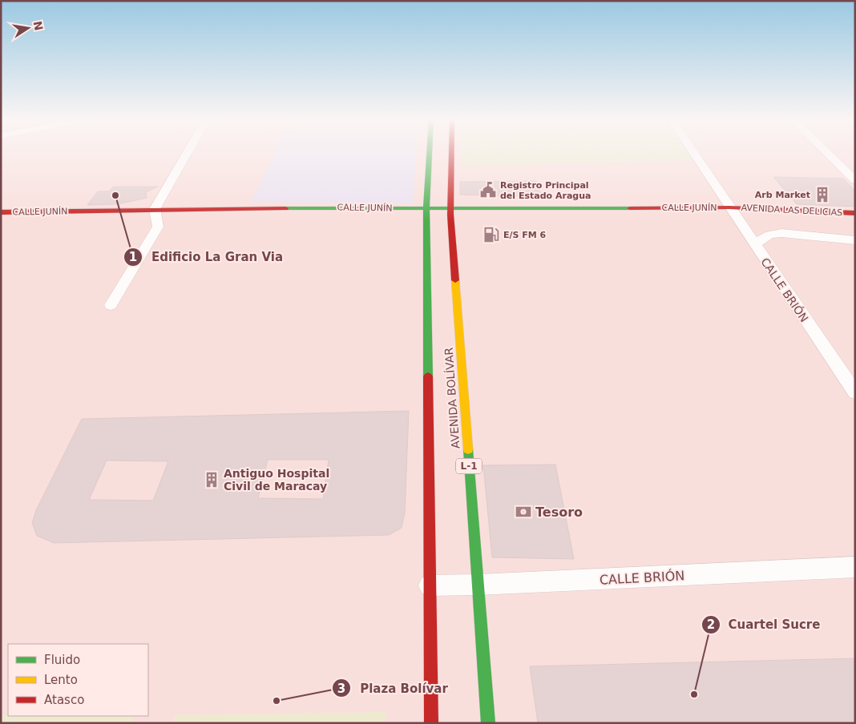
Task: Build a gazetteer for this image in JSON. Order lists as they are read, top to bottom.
{
  "streets": {
    "main road": [
      "CALLE JUNÍN",
      "AVENIDA LAS DELICIAS",
      "AVENIDA BOLÍVAR",
      "L-1"
    ],
    "street": ["CALLE BRIÓN"]
  },
  "crossings": [
    ["CALLE JUNÍN", "AVENIDA LAS DELICIAS"],
    ["CALLE JUNÍN", "CALLE BRIÓN"],
    ["CALLE JUNÍN", "AVENIDA BOLÍVAR"],
    ["AVENIDA LAS DELICIAS", "CALLE BRIÓN"],
    ["CALLE BRIÓN", "AVENIDA BOLÍVAR"]
  ],
  "places": {
    "public building": ["Registro Principal del Estado Aragua"],
    "building": ["Arb Market", "Antiguo Hospital Civil de Maracay"],
    "other": ["Edificio La Gran Via", "Cuartel Sucre", "Plaza Bolívar"],
    "fuel station": ["E/S FM 6"],
    "bank": ["Tesoro"]
  },
  "legend": ["Fluido", "Lento", "Atasco"],
  "north": "right"
}
